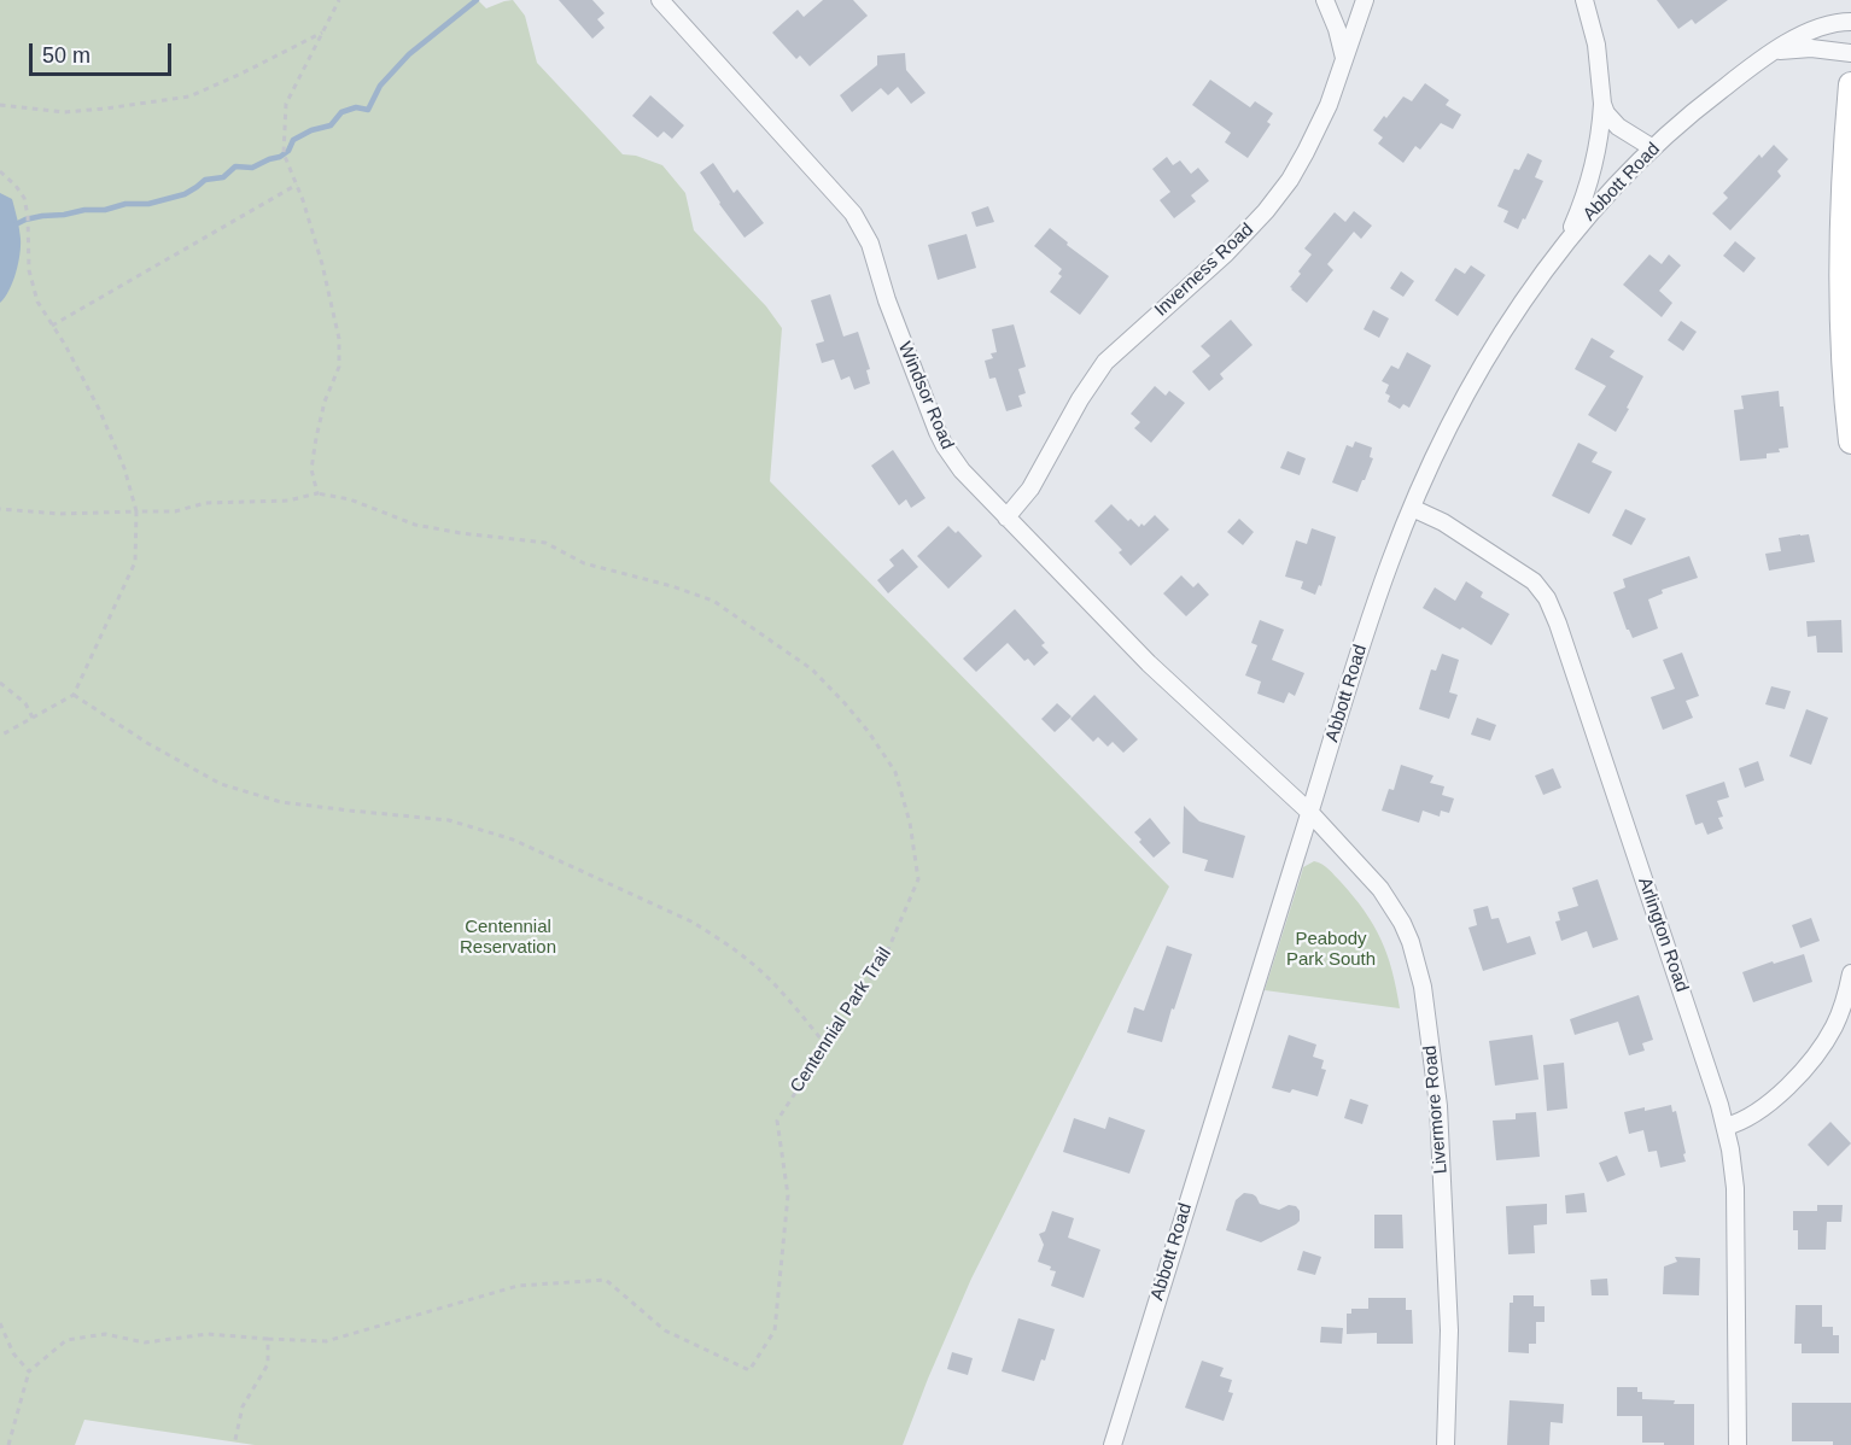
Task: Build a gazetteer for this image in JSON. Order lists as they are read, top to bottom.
{
  "streets": {
    "street": [
      "Abbott Road",
      "Inverness Road",
      "Windsor Road",
      "Arlington Road",
      "Livermore Road"
    ],
    "path": ["Centennial Park Trail"]
  },
  "crossings": [
    ["Abbott Road", "Windsor Road"],
    ["Abbott Road", "Arlington Road"],
    ["Abbott Road", "Livermore Road"],
    ["Inverness Road", "Windsor Road"],
    ["Windsor Road", "Livermore Road"]
  ],
  "parks": ["Centennial Reservation", "Peabody Park South"],
  "scale_bar": "50 m"
}
